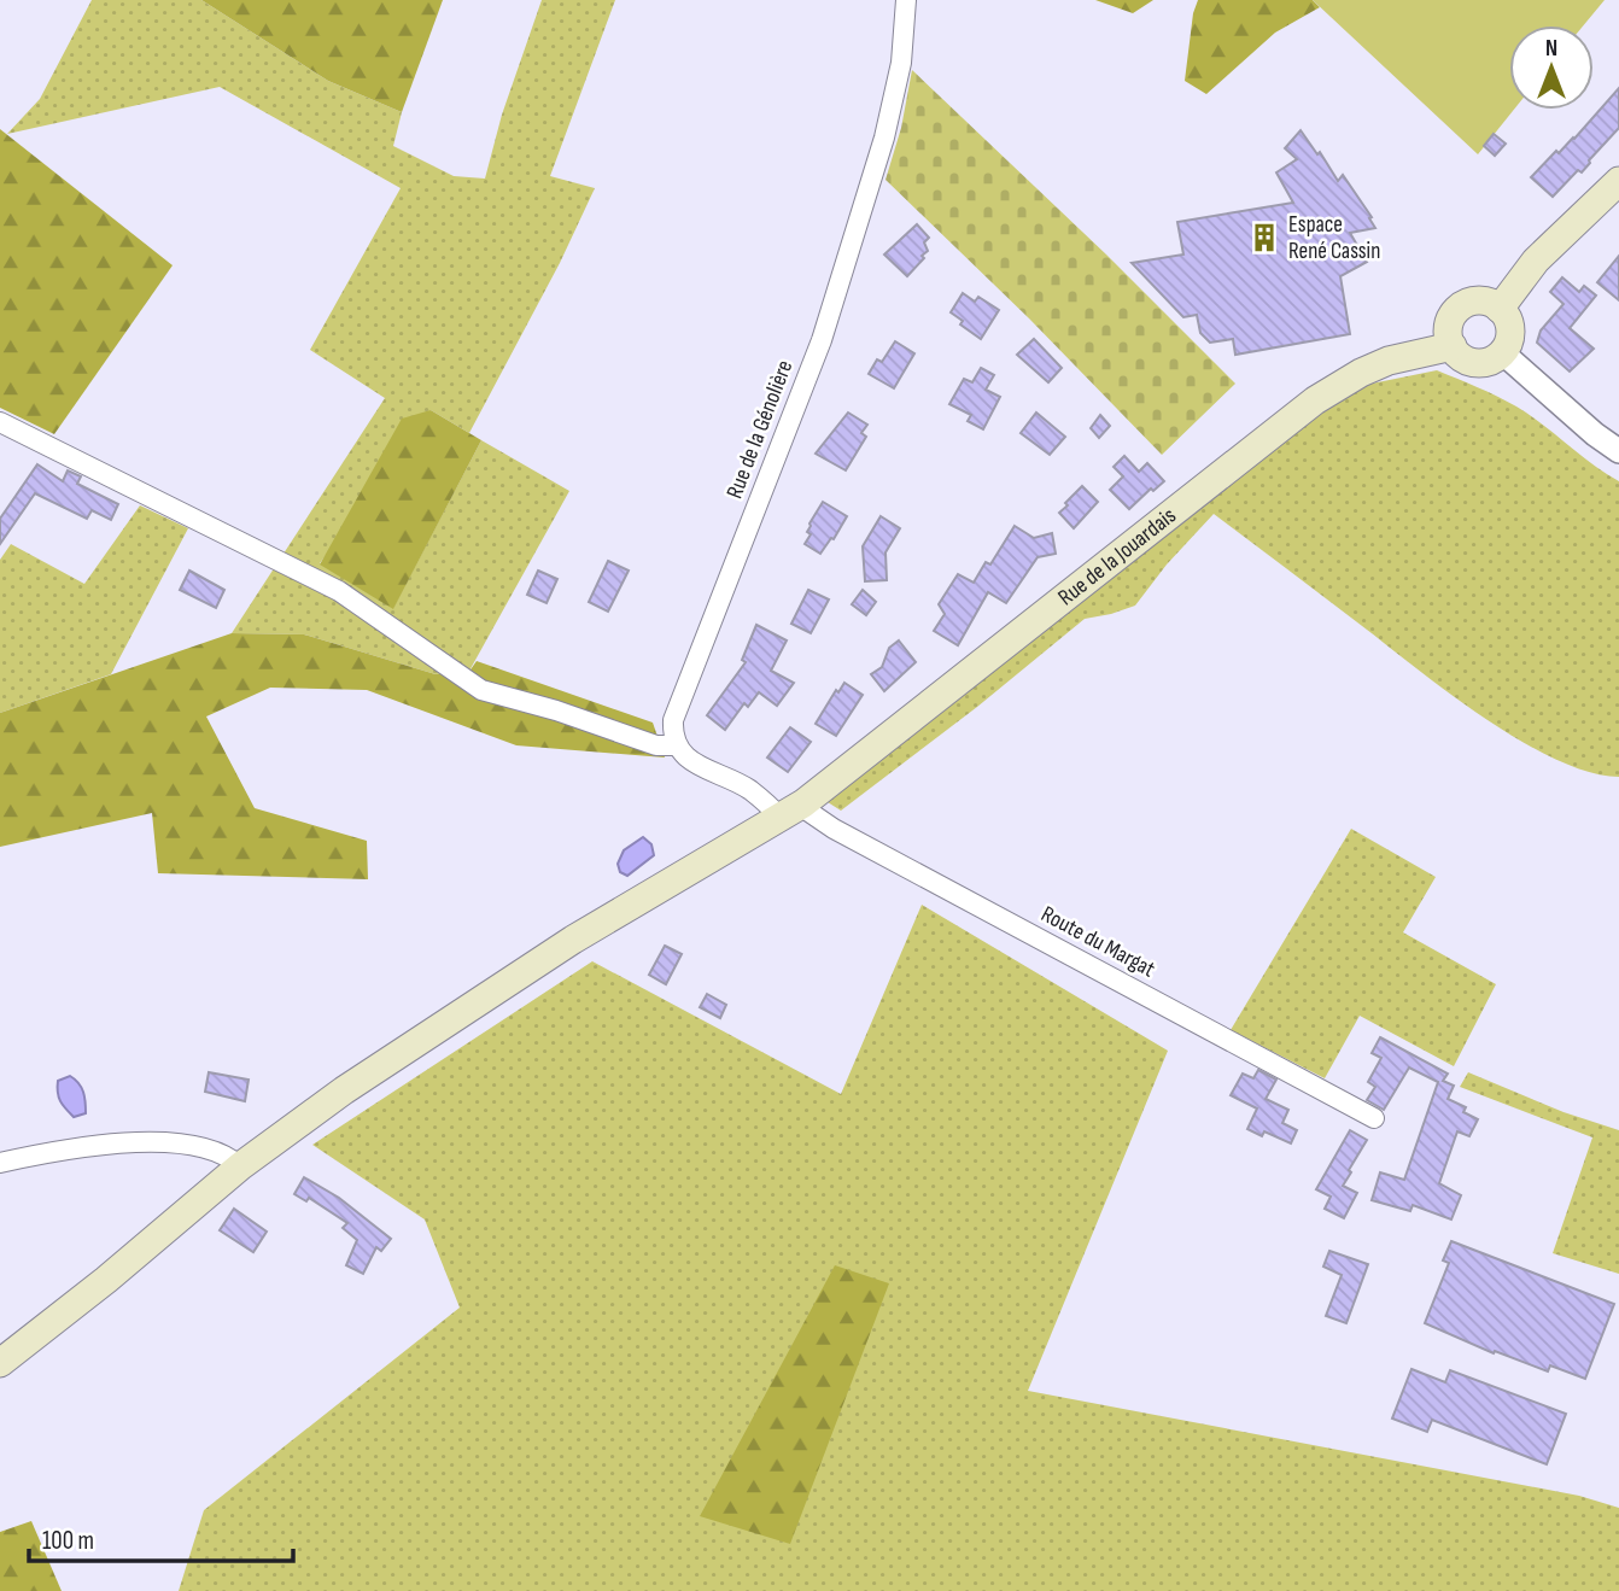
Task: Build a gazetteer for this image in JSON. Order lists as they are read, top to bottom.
{
  "streets": {
    "main road": ["Rue de la Jouardais"],
    "street": ["Rue de la Génolière", "Route du Margat"]
  },
  "crossings": [
    ["Rue de la Jouardais", "Route du Margat"]
  ],
  "places": {
    "building": ["Espace René Cassin"]
  },
  "scale_bar": "100 m",
  "north": "top"
}
